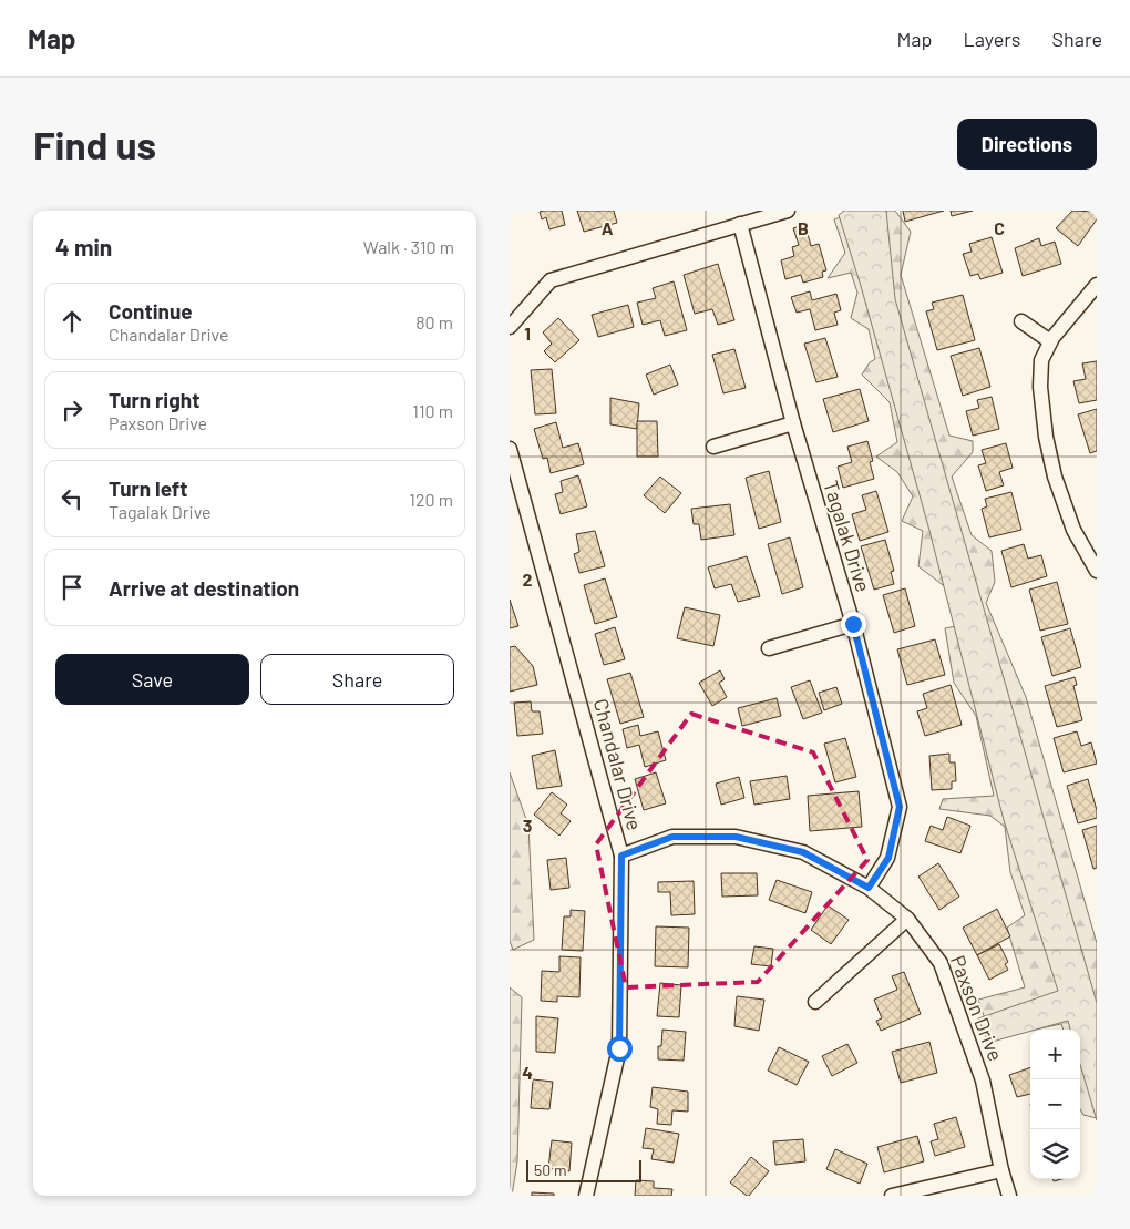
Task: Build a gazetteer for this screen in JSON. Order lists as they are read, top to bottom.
{
  "streets": {
    "street": ["Tagalak Drive", "Chandalar Drive", "Paxson Drive"]
  },
  "crossings": [
    ["Tagalak Drive", "Paxson Drive"],
    ["Chandalar Drive", "Paxson Drive"]
  ],
  "scale_bar": "50 m",
  "page": {
    "header": "Map",
    "nav": ["Map", "Layers", "Share"],
    "buttons": [
      "Directions",
      ["Save", "Share"]
    ],
    "title": "Find us",
    "heading": ["4 min", "Walk · 310 m"],
    "list": [
      ["Continue", "Chandalar Drive", "80 m"],
      ["Turn right", "Paxson Drive", "110 m"],
      ["Turn left", "Tagalak Drive", "120 m"],
      "Arrive at destination"
    ],
    "map_buttons": ["+", "−"],
    "scale": "50 m"
  },
  "grid": {
    "columns": ["A", "B", "C"],
    "rows": [
      "1",
      "2",
      "3",
      "4"
    ]
  }
}
